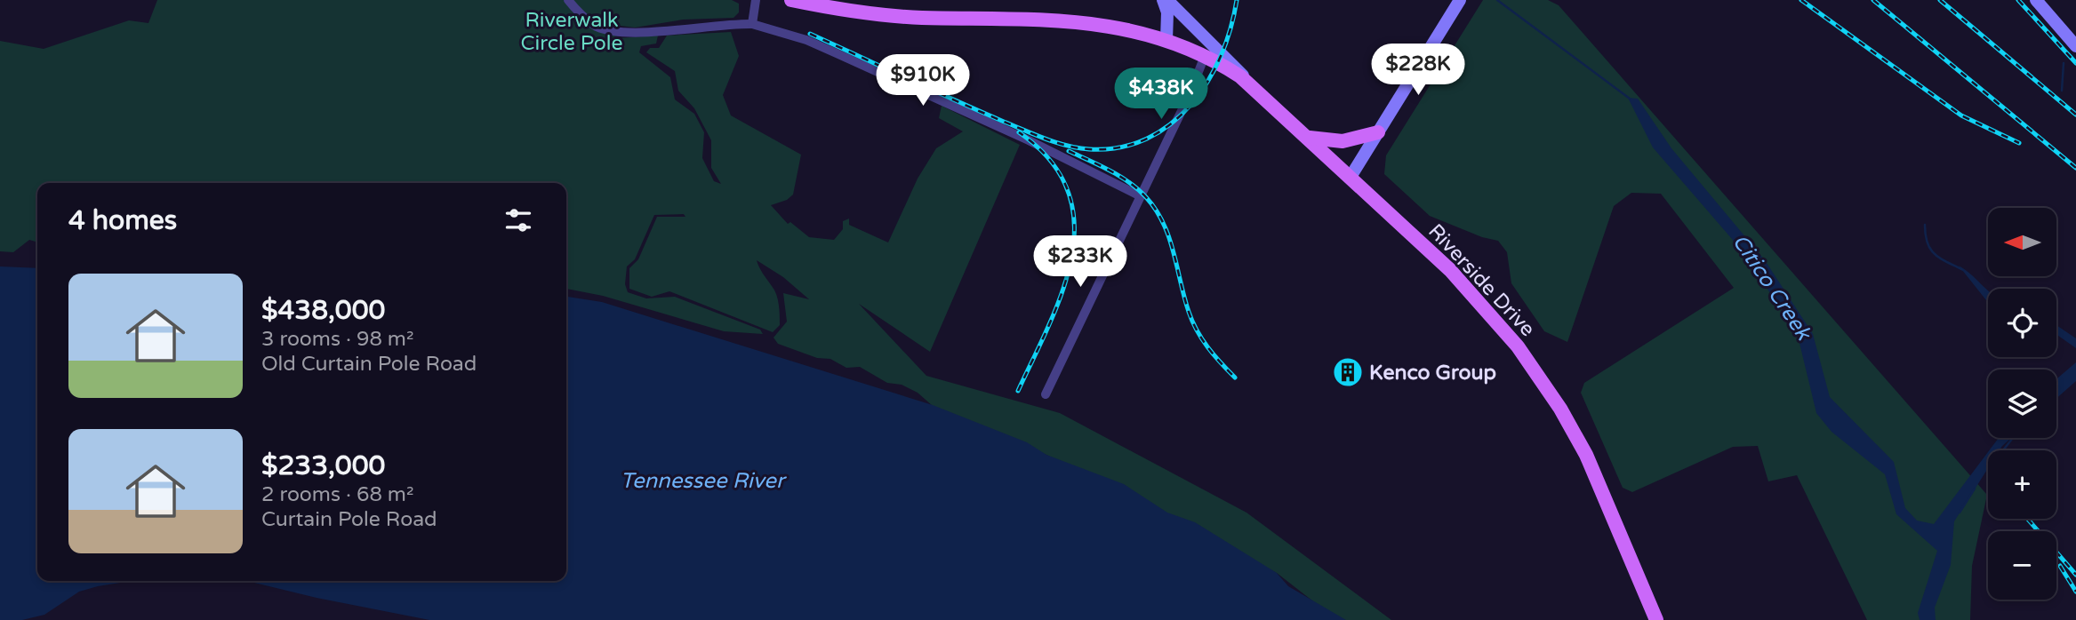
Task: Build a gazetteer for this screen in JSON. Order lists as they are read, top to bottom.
{
  "streets": {
    "main road": ["Riverside Drive"]
  },
  "water": ["Citico Creek", "Tennessee River"],
  "parks": ["Riverwalk Circle Pole"],
  "places": {
    "building": ["Kenco Group"]
  },
  "north": "left",
  "page": {
    "price": [
      "$228K",
      "$910K",
      "$438K",
      "$233K"
    ],
    "heading": "4 homes",
    "map_buttons": ["+", "−"],
    "list": [
      {
        "name": "$438,000",
        "note": "3 rooms · 98 m² · Old Curtain Pole Road"
      },
      {
        "name": "$233,000",
        "note": "2 rooms · 68 m² · Curtain Pole Road"
      }
    ]
  }
}
